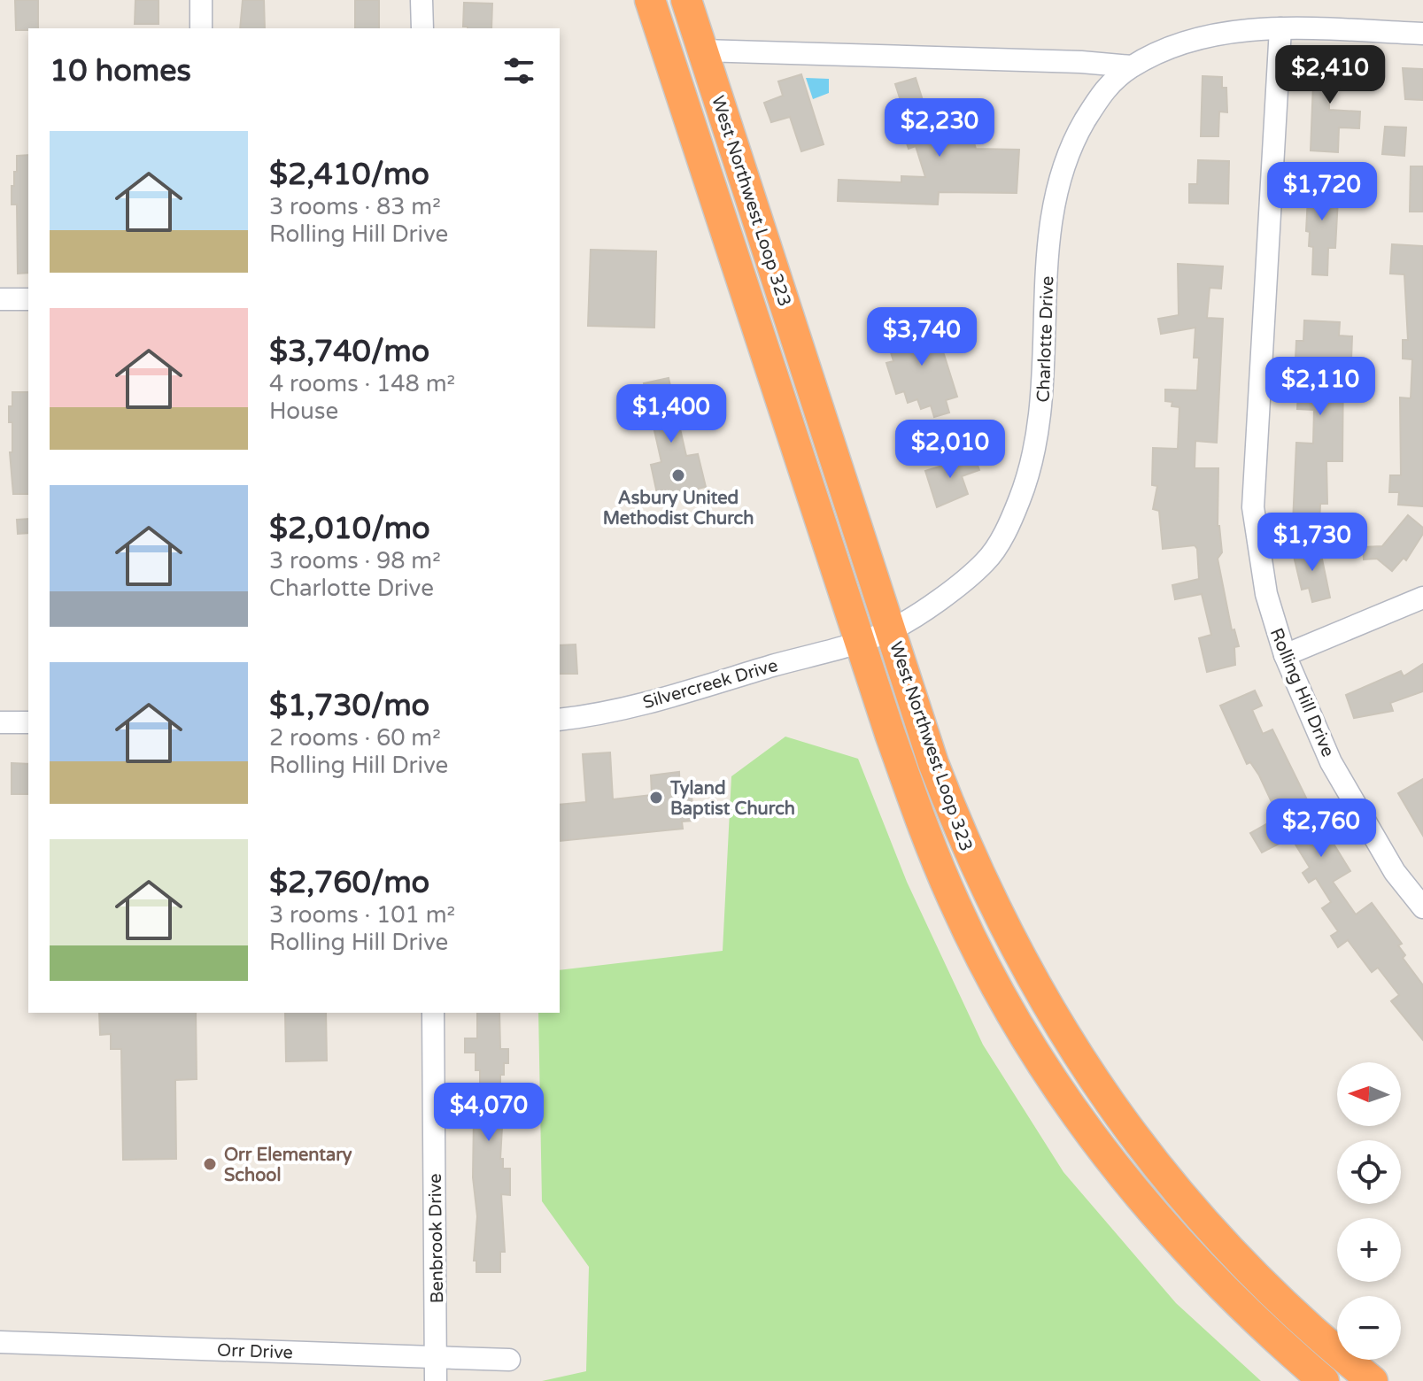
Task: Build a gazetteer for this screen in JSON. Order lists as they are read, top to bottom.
{
  "streets": {
    "highway": ["West Northwest Loop 323"],
    "street": [
      "Charlotte Drive",
      "Silvercreek Drive",
      "Rolling Hill Drive",
      "Benbrook Drive",
      "Orr Drive"
    ]
  },
  "crossings": [
    ["West Northwest Loop 323", "Charlotte Drive"],
    ["West Northwest Loop 323", "Silvercreek Drive"],
    ["Charlotte Drive", "Silvercreek Drive"],
    ["Charlotte Drive", "Rolling Hill Drive"],
    ["Benbrook Drive", "Orr Drive"]
  ],
  "places": ["Asbury United Methodist Church", "Tyland Baptist Church", "Orr Elementary School"],
  "north": "left",
  "page": {
    "heading": "10 homes",
    "price": [
      "$2,410",
      "$2,230",
      "$1,720",
      "$3,740",
      "$2,110",
      "$1,400",
      "$2,010",
      "$1,730",
      "$2,760",
      "$4,070"
    ],
    "list": [
      {
        "name": "$2,410/mo",
        "note": "3 rooms · 83 m² · Rolling Hill Drive"
      },
      {
        "name": "$3,740/mo",
        "note": "4 rooms · 148 m² · House"
      },
      {
        "name": "$2,010/mo",
        "note": "3 rooms · 98 m² · Charlotte Drive"
      },
      {
        "name": "$1,730/mo",
        "note": "2 rooms · 60 m² · Rolling Hill Drive"
      },
      {
        "name": "$2,760/mo",
        "note": "3 rooms · 101 m² · Rolling Hill Drive"
      }
    ],
    "map_buttons": ["+", "−"]
  }
}
